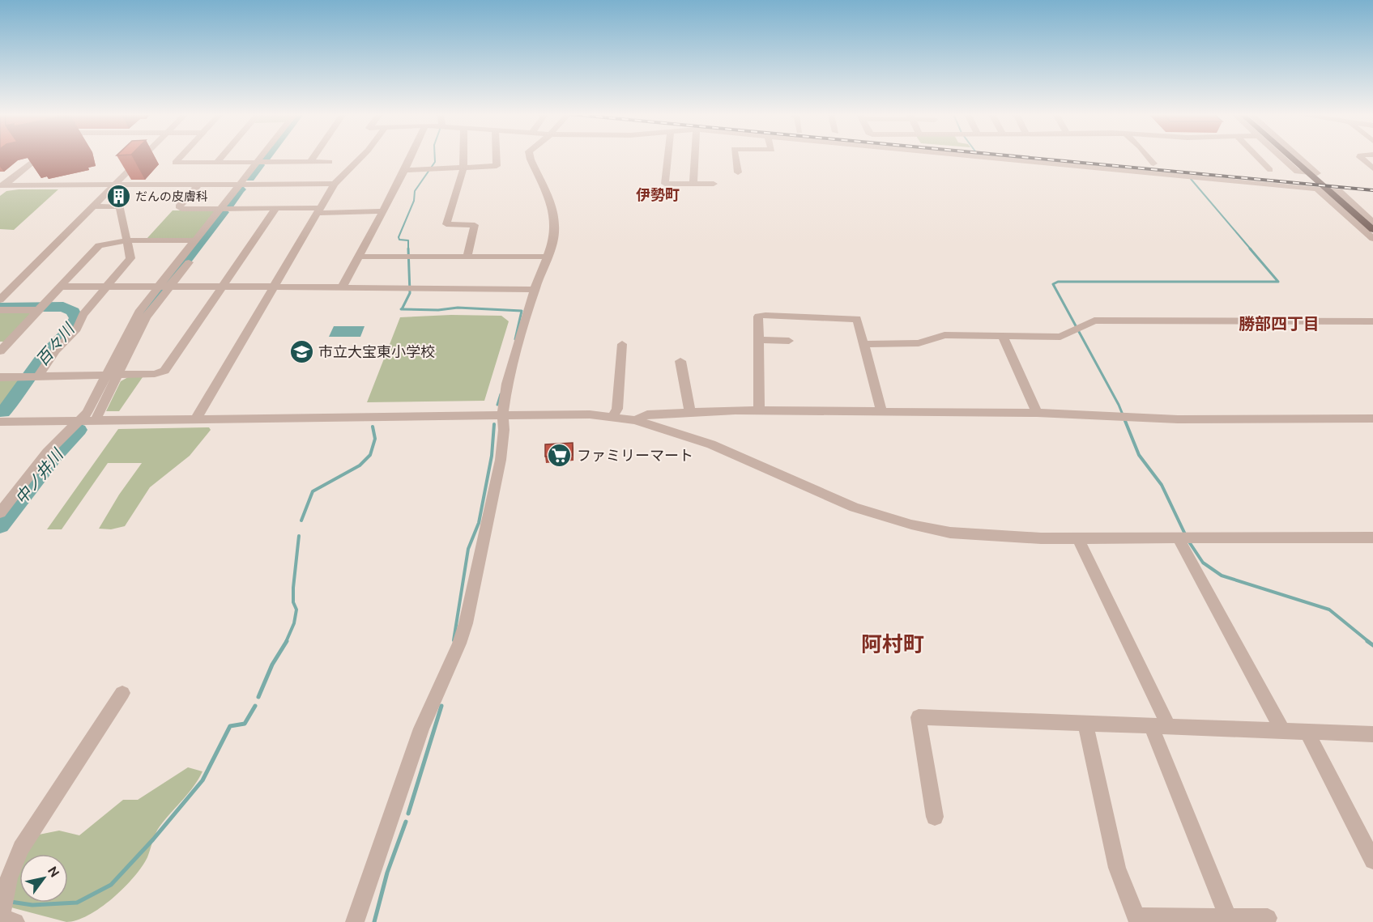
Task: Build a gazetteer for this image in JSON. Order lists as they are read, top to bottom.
{
  "districts": ["伊勢町", "勝部四丁目", "阿村町"],
  "water": ["百々川", "中ノ井川"],
  "places": {
    "building": ["だんの皮膚科"],
    "school or university": ["市立大宝東小学校"],
    "supermarket": ["ファミリーマート"]
  },
  "north": "top right"
}
